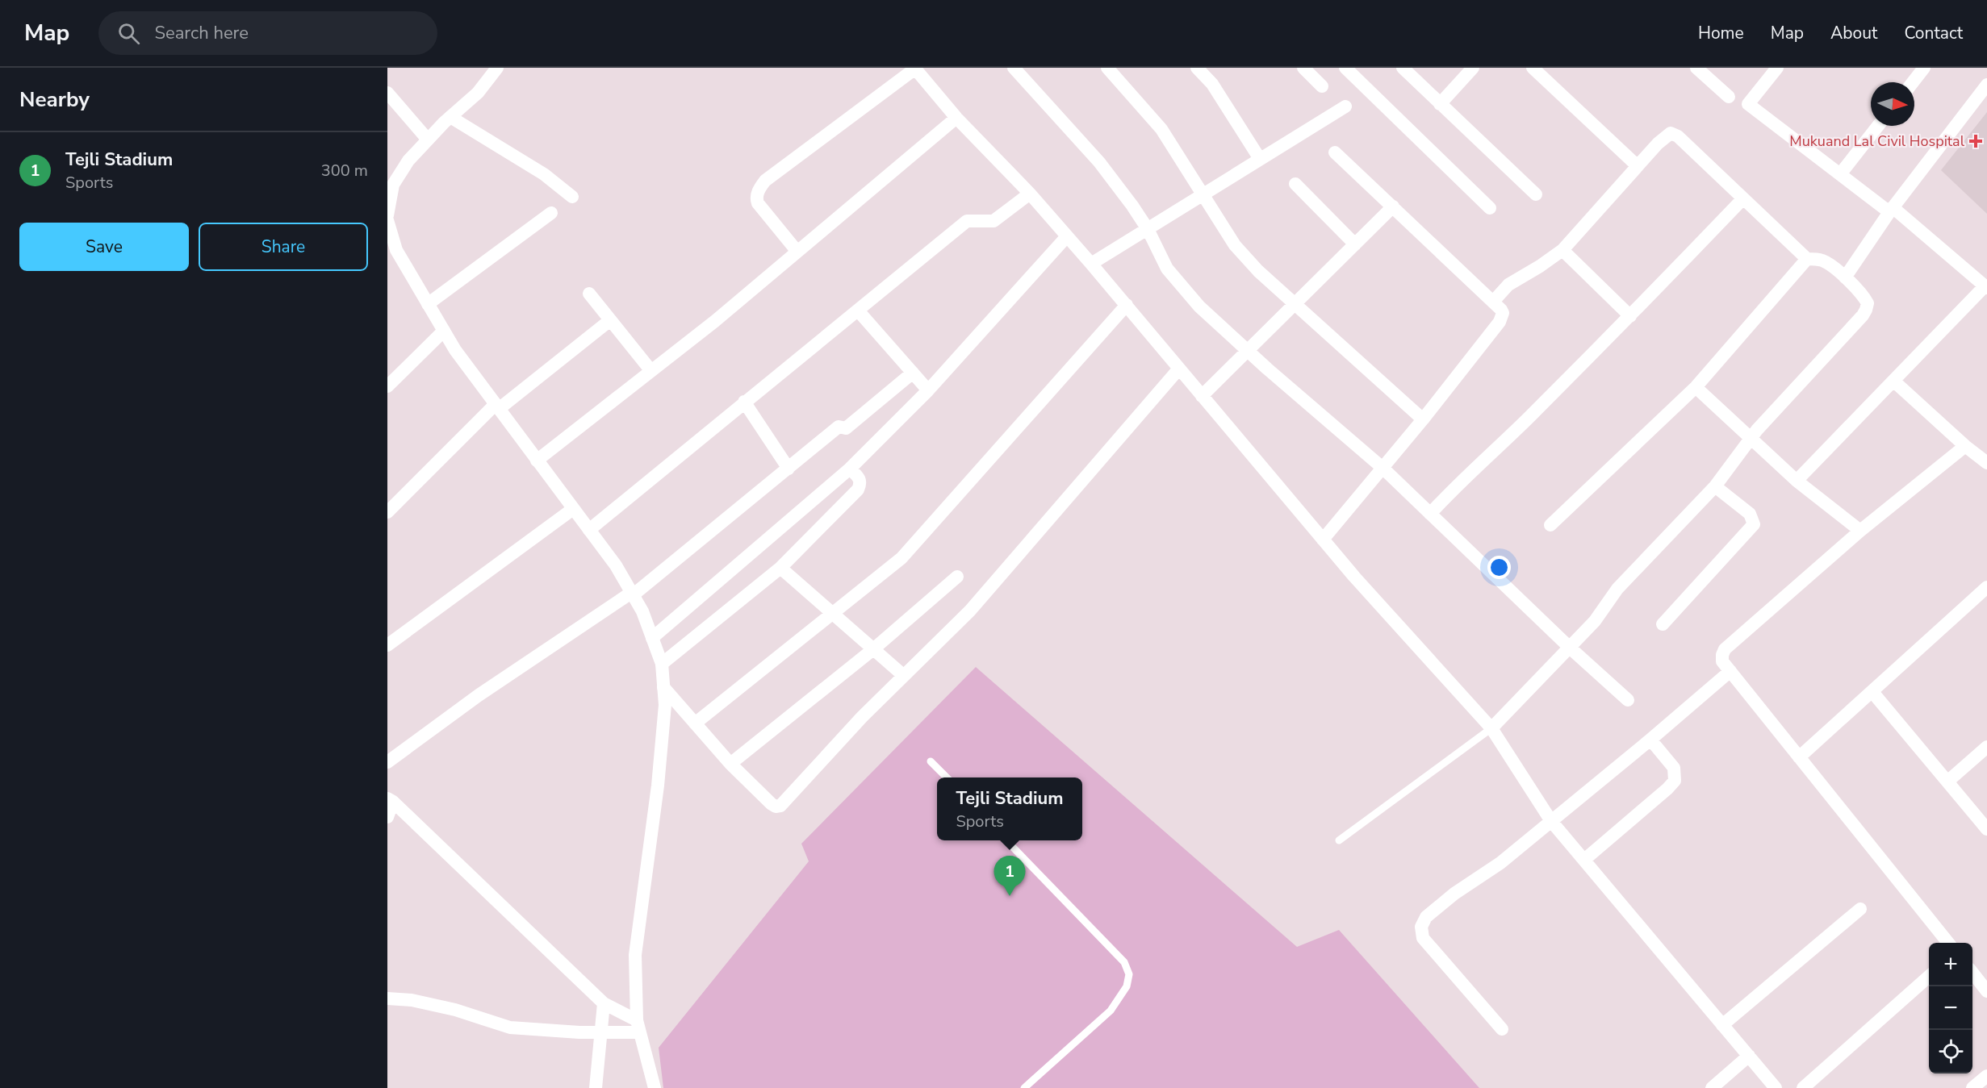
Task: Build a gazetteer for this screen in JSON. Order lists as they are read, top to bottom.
{
  "places": {
    "health": ["Mukuand Lal Civil Hospital"]
  },
  "north": "right",
  "page": {
    "header": "Map",
    "search": "Search here",
    "nav": [
      "Home",
      "Map",
      "About",
      "Contact"
    ],
    "heading": "Nearby",
    "list": [
      {
        "mark": "1",
        "name": "Tejli Stadium",
        "note": "Sports",
        "value": "300 m"
      }
    ],
    "buttons": ["Save", "Share"],
    "popup": ["Tejli Stadium", "Sports"],
    "pins": "1",
    "map_buttons": ["+", "−"]
  }
}
